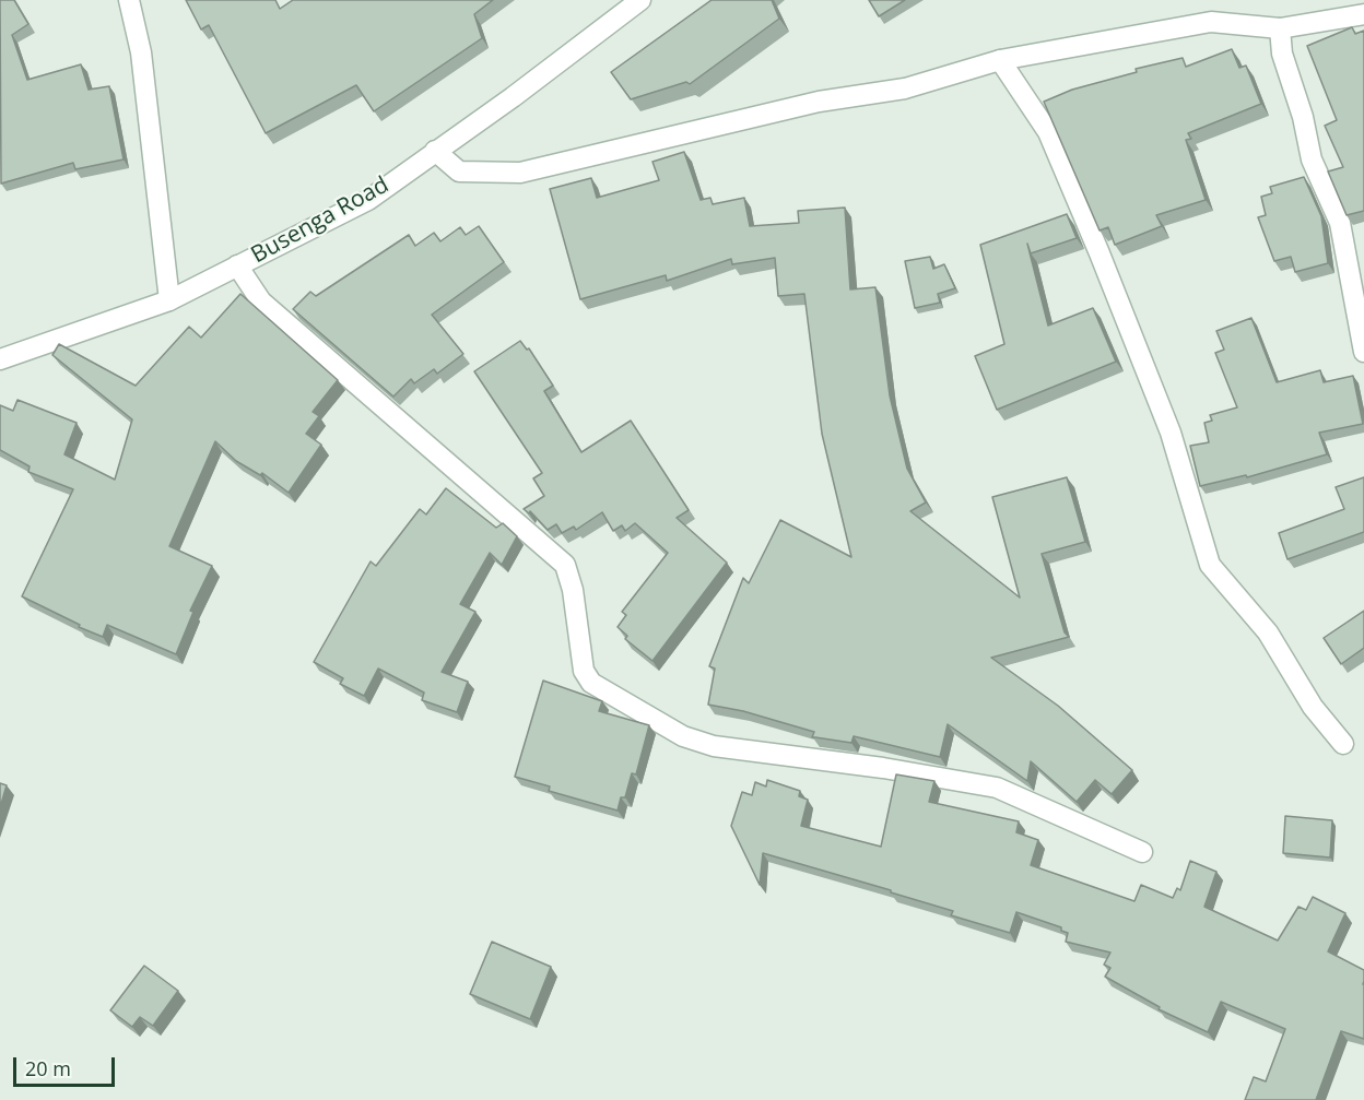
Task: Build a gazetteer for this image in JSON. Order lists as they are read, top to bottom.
{
  "streets": {
    "street": ["Busenga Road"]
  },
  "scale_bar": "20 m"
}
